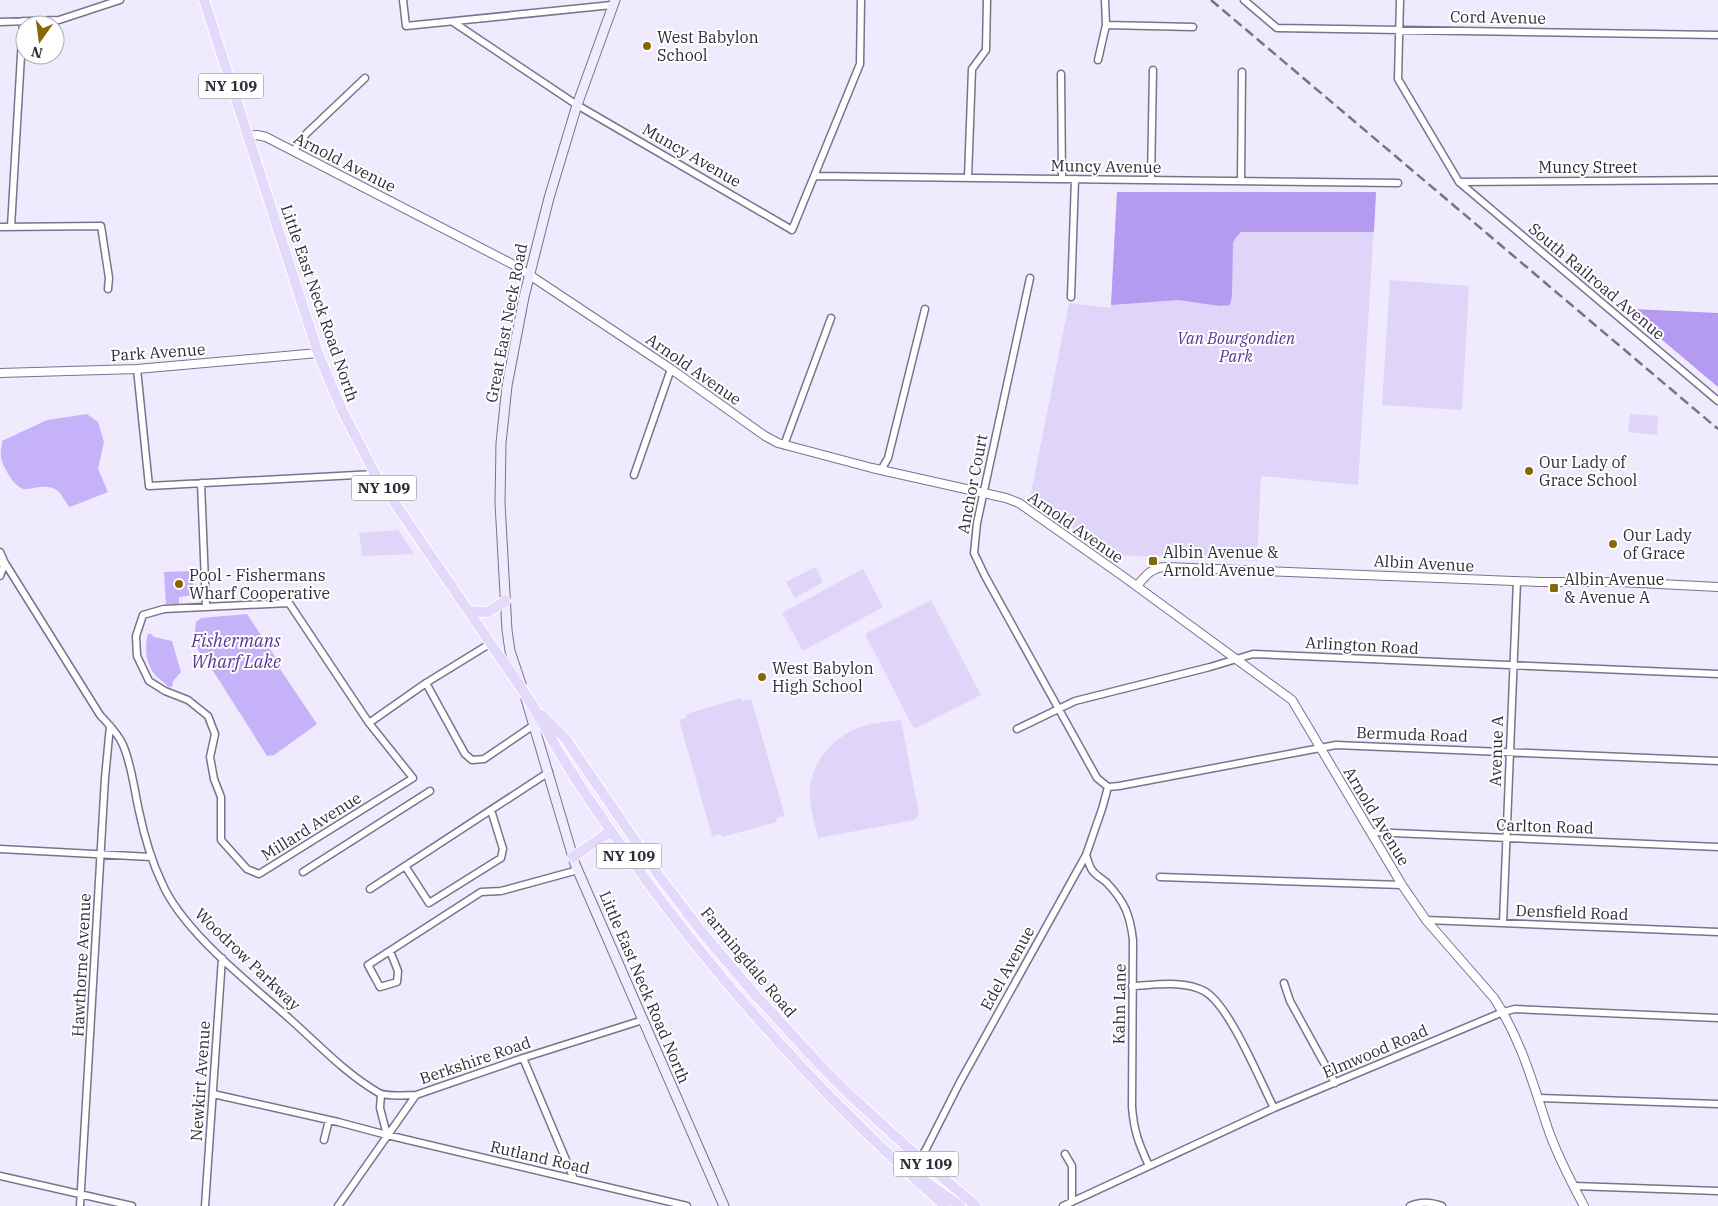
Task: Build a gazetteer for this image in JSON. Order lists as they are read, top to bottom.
{
  "streets": {
    "main road": [
      "NY 109",
      "Little East Neck Road North",
      "Great East Neck Road",
      "Farmingdale Road"
    ],
    "street": [
      "Cord Avenue",
      "Muncy Avenue",
      "Arnold Avenue",
      "Muncy Street",
      "South Railroad Avenue",
      "Park Avenue",
      "Anchor Court",
      "Albin Avenue",
      "Arlington Road",
      "Bermuda Road",
      "Avenue A",
      "Millard Avenue",
      "Carlton Road",
      "Densfield Road",
      "Woodrow Parkway",
      "Hawthorne Avenue",
      "Edel Avenue",
      "Kahn Lane",
      "Elmwood Road",
      "Berkshire Road",
      "Newkirt Avenue",
      "Rutland Road"
    ]
  },
  "crossings": [
    ["Cord Avenue", "South Railroad Avenue"],
    ["NY 109", "Little East Neck Road North"],
    ["NY 109", "Great East Neck Road"],
    ["NY 109", "Farmingdale Road"],
    ["Muncy Avenue", "Great East Neck Road"],
    ["Arnold Avenue", "Little East Neck Road North"],
    ["Arnold Avenue", "Great East Neck Road"],
    ["Arnold Avenue", "Anchor Court"],
    ["Arnold Avenue", "Albin Avenue"],
    ["Arnold Avenue", "Arlington Road"],
    ["Arnold Avenue", "Bermuda Road"],
    ["Arnold Avenue", "Carlton Road"],
    ["Arnold Avenue", "Densfield Road"],
    ["Arnold Avenue", "Elmwood Road"],
    ["Muncy Street", "South Railroad Avenue"],
    ["Little East Neck Road North", "Great East Neck Road"],
    ["Little East Neck Road North", "Park Avenue"],
    ["Little East Neck Road North", "Farmingdale Road"],
    ["Little East Neck Road North", "Berkshire Road"],
    ["Great East Neck Road", "Farmingdale Road"],
    ["Anchor Court", "Arlington Road"],
    ["Anchor Court", "Bermuda Road"],
    ["Anchor Court", "Edel Avenue"],
    ["Albin Avenue", "Avenue A"],
    ["Arlington Road", "Avenue A"],
    ["Bermuda Road", "Avenue A"],
    ["Bermuda Road", "Edel Avenue"],
    ["Avenue A", "Carlton Road"],
    ["Avenue A", "Densfield Road"],
    ["Woodrow Parkway", "Hawthorne Avenue"],
    ["Woodrow Parkway", "Newkirt Avenue"],
    ["Farmingdale Road", "Edel Avenue"],
    ["Edel Avenue", "Kahn Lane"],
    ["Kahn Lane", "Elmwood Road"],
    ["Berkshire Road", "Rutland Road"],
    ["Newkirt Avenue", "Rutland Road"]
  ],
  "water": ["Fishermans Wharf Lake"],
  "parks": ["Van Bourgondien Park"],
  "places": {
    "other": [
      "West Babylon School",
      "Our Lady of Grace School",
      "Our Lady of Grace",
      "Pool - Fishermans Wharf Cooperative",
      "West Babylon High School"
    ],
    "transit": ["Albin Avenue & Arnold Avenue", "Albin Avenue & Avenue A"]
  },
  "north": "bottom"
}
